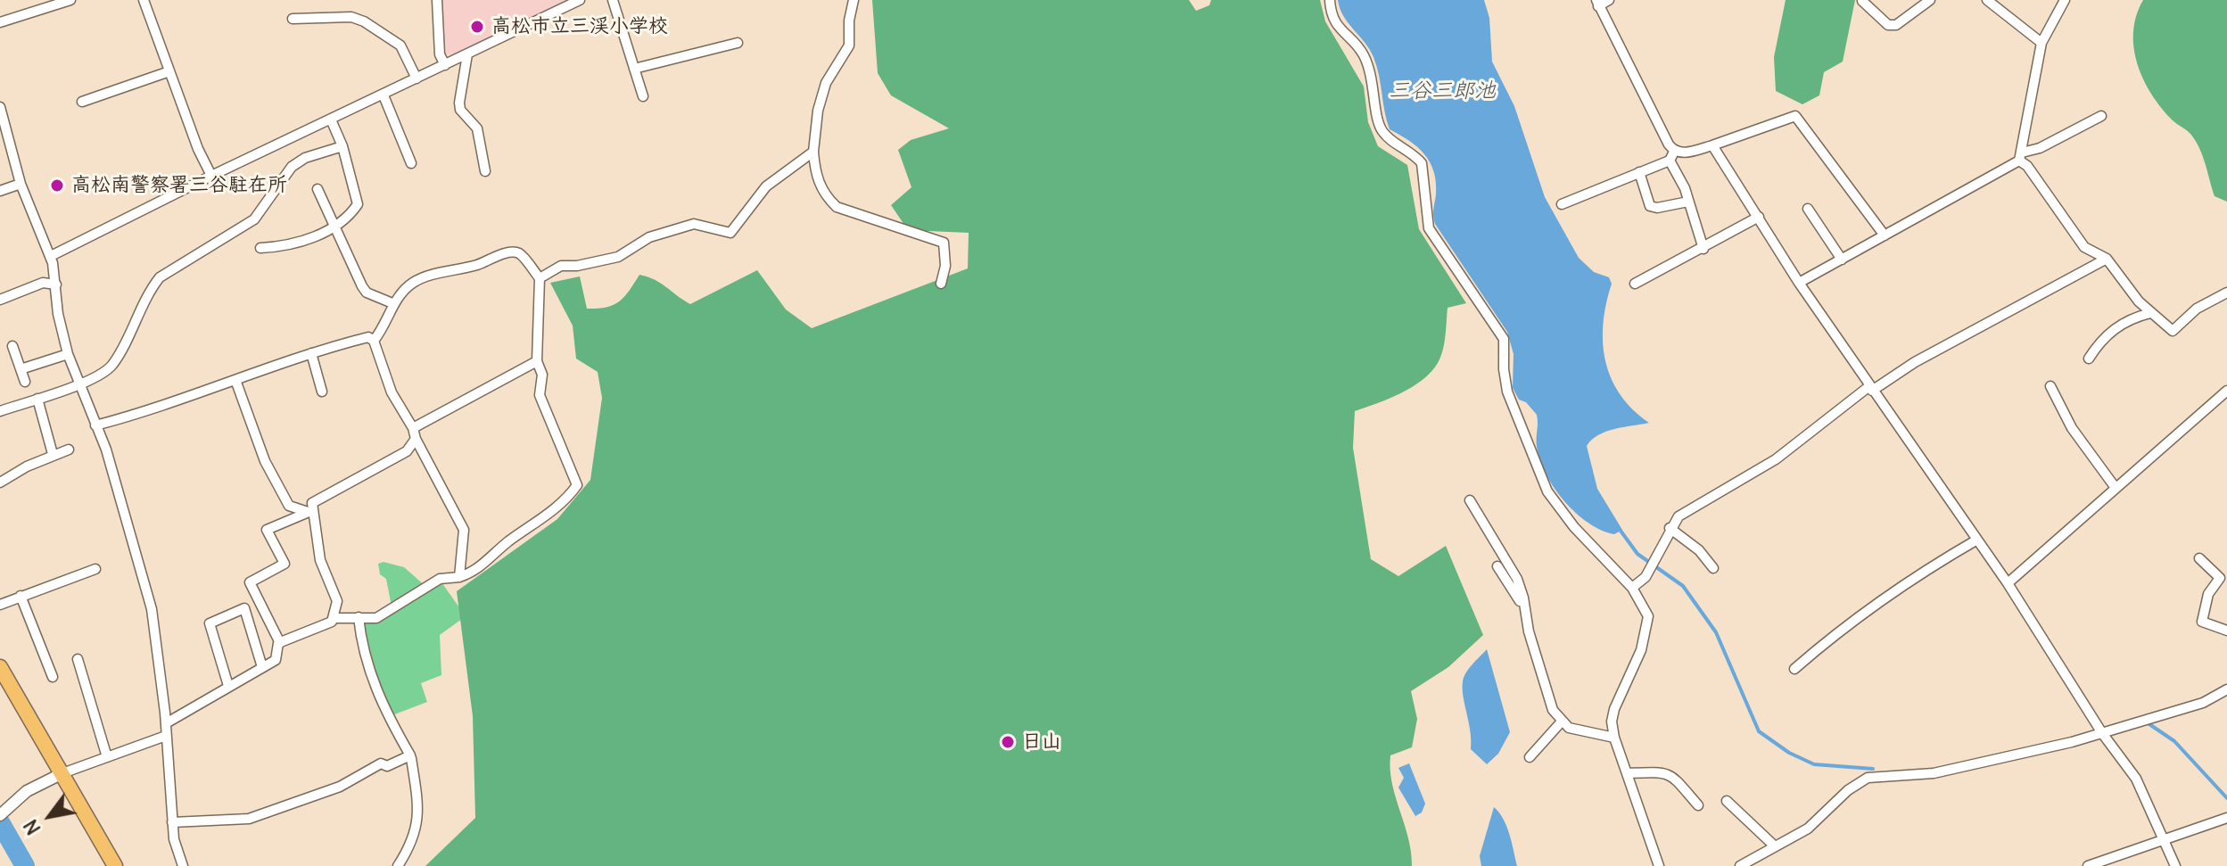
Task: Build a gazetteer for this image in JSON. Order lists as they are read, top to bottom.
{
  "water": ["三谷三郎池"],
  "places": ["高松市立三渓小学校", "高松南警察署三谷駐在所", "日山"],
  "north": "bottom left"
}
